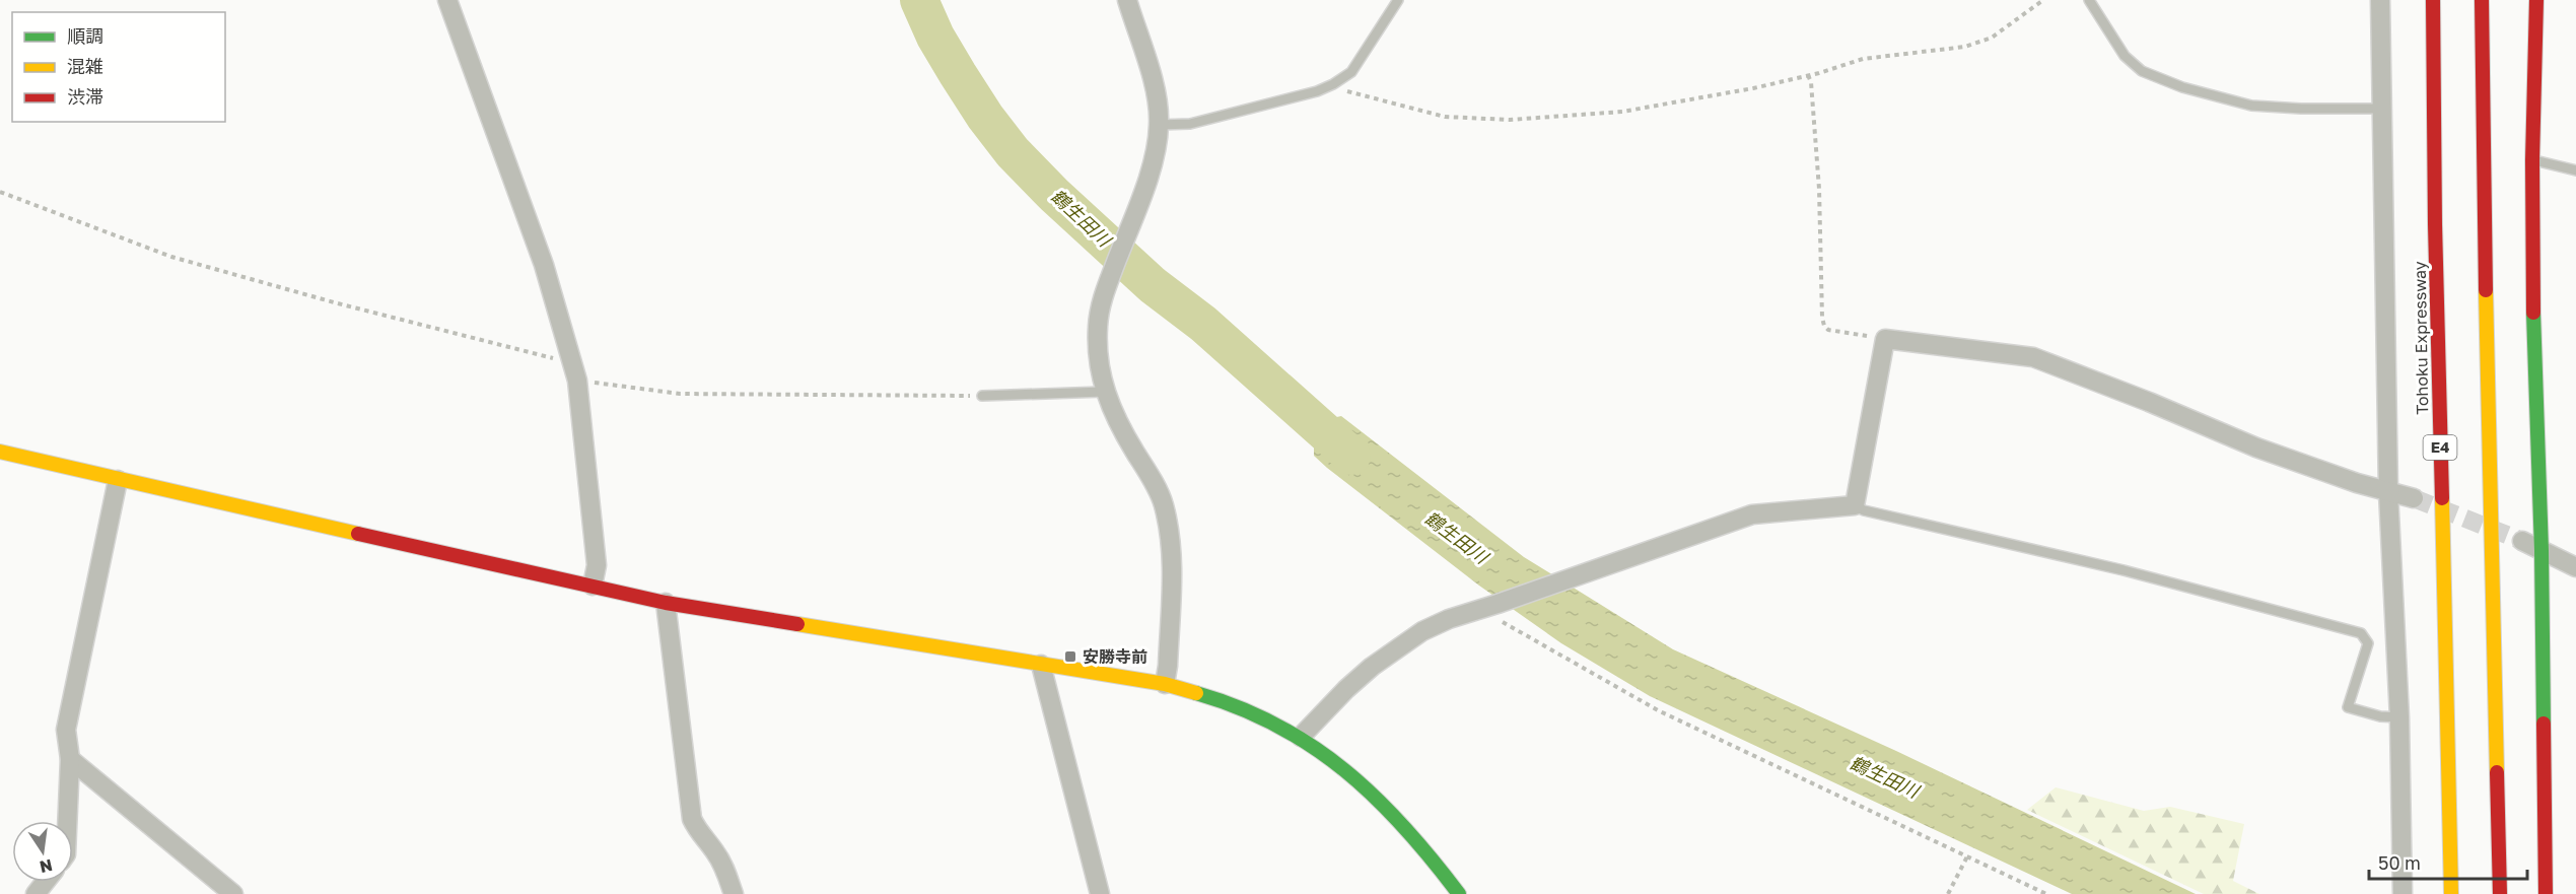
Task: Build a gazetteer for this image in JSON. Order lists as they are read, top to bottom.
{
  "streets": {
    "main road": ["Tohoku Expressway", "E4"]
  },
  "water": ["鶴生田川"],
  "places": {
    "transit": ["安勝寺前"]
  },
  "legend": ["順調", "混雑", "渋滞"],
  "scale_bar": "50 m",
  "north": "bottom"
}
